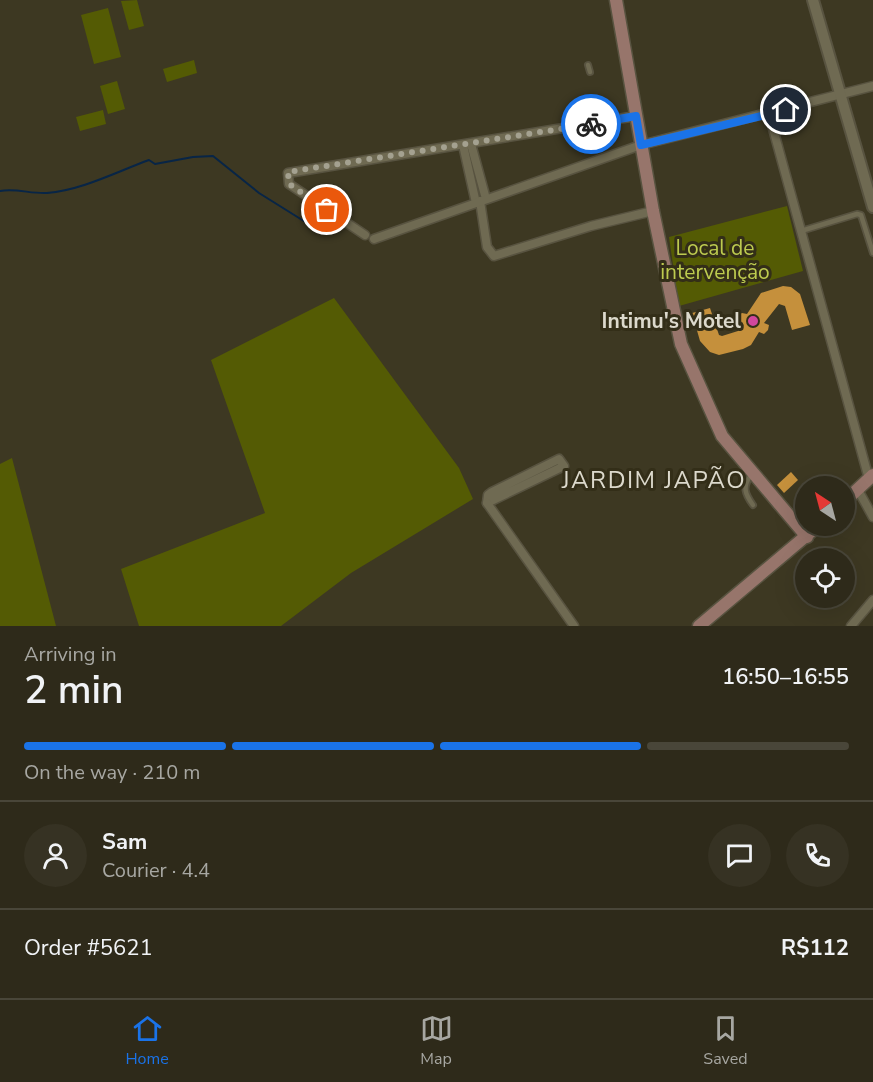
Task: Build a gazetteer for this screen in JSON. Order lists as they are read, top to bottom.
{
  "districts": ["JARDIM JAPÃO"],
  "parks": ["Local de intervenção"],
  "places": ["Intimu's Motel"],
  "north": "top left",
  "page": {
    "heading": ["2 min", "Arriving in", "16:50–16:55"],
    "panel": [
      "Sam",
      "Courier · 4.4",
      "Order #5621",
      "R$112"
    ],
    "bar": "On the way · 210 m",
    "tabs": ["Home", "Map", "Saved"]
  }
}
